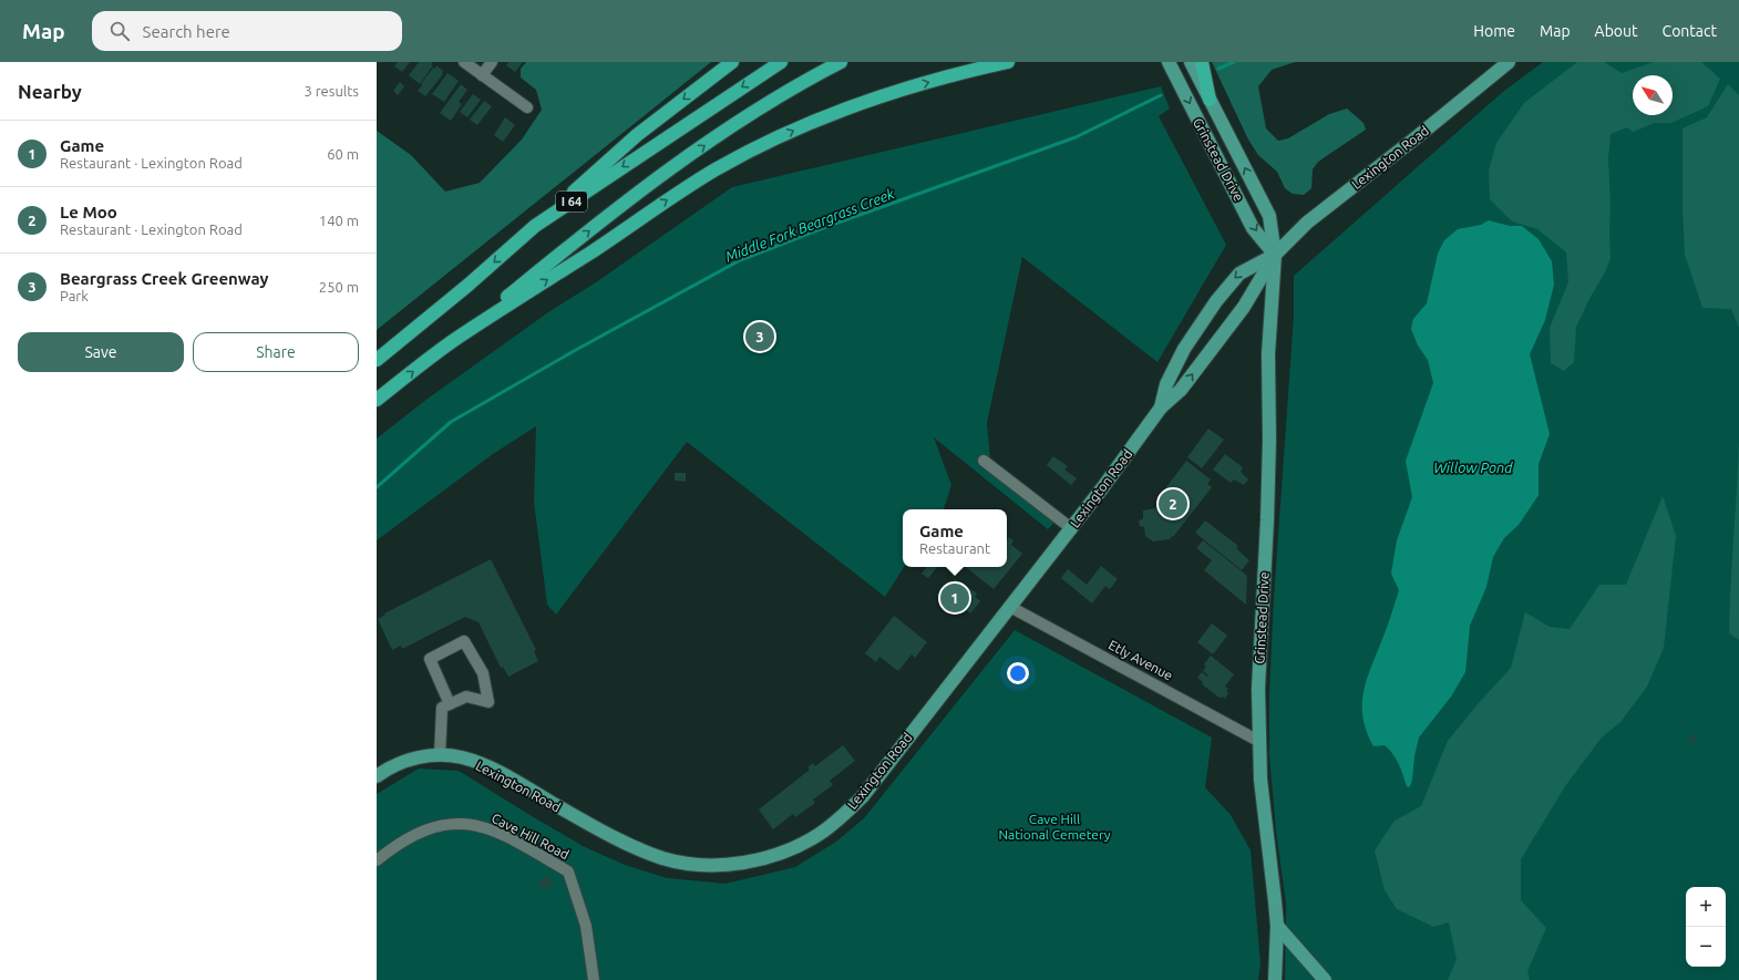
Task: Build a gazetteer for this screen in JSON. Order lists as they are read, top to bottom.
{
  "streets": {
    "highway": ["I 64"],
    "main road": ["Lexington Road", "Grinstead Drive"],
    "street": ["Etly Avenue", "Cave Hill Road"]
  },
  "crossings": [
    ["Lexington Road", "Grinstead Drive"],
    ["Lexington Road", "Etly Avenue"],
    ["Grinstead Drive", "Etly Avenue"]
  ],
  "water": ["Middle Fork Beargrass Creek", "Willow Pond"],
  "parks": ["Cave Hill National Cemetery"],
  "north": "top left",
  "page": {
    "header": "Map",
    "search": "Search here",
    "nav": [
      "Home",
      "Map",
      "About",
      "Contact"
    ],
    "heading": ["Nearby", "3 results"],
    "list": [
      {
        "mark": "1",
        "name": "Game",
        "note": "Restaurant · Lexington Road",
        "value": "60 m"
      },
      {
        "mark": "2",
        "name": "Le Moo",
        "note": "Restaurant · Lexington Road",
        "value": "140 m"
      },
      {
        "mark": "3",
        "name": "Beargrass Creek Greenway",
        "note": "Park",
        "value": "250 m"
      }
    ],
    "buttons": ["Save", "Share"],
    "pins": ["3", "2", "1"],
    "popup": ["Game", "Restaurant"],
    "map_buttons": ["+", "−"]
  }
}
